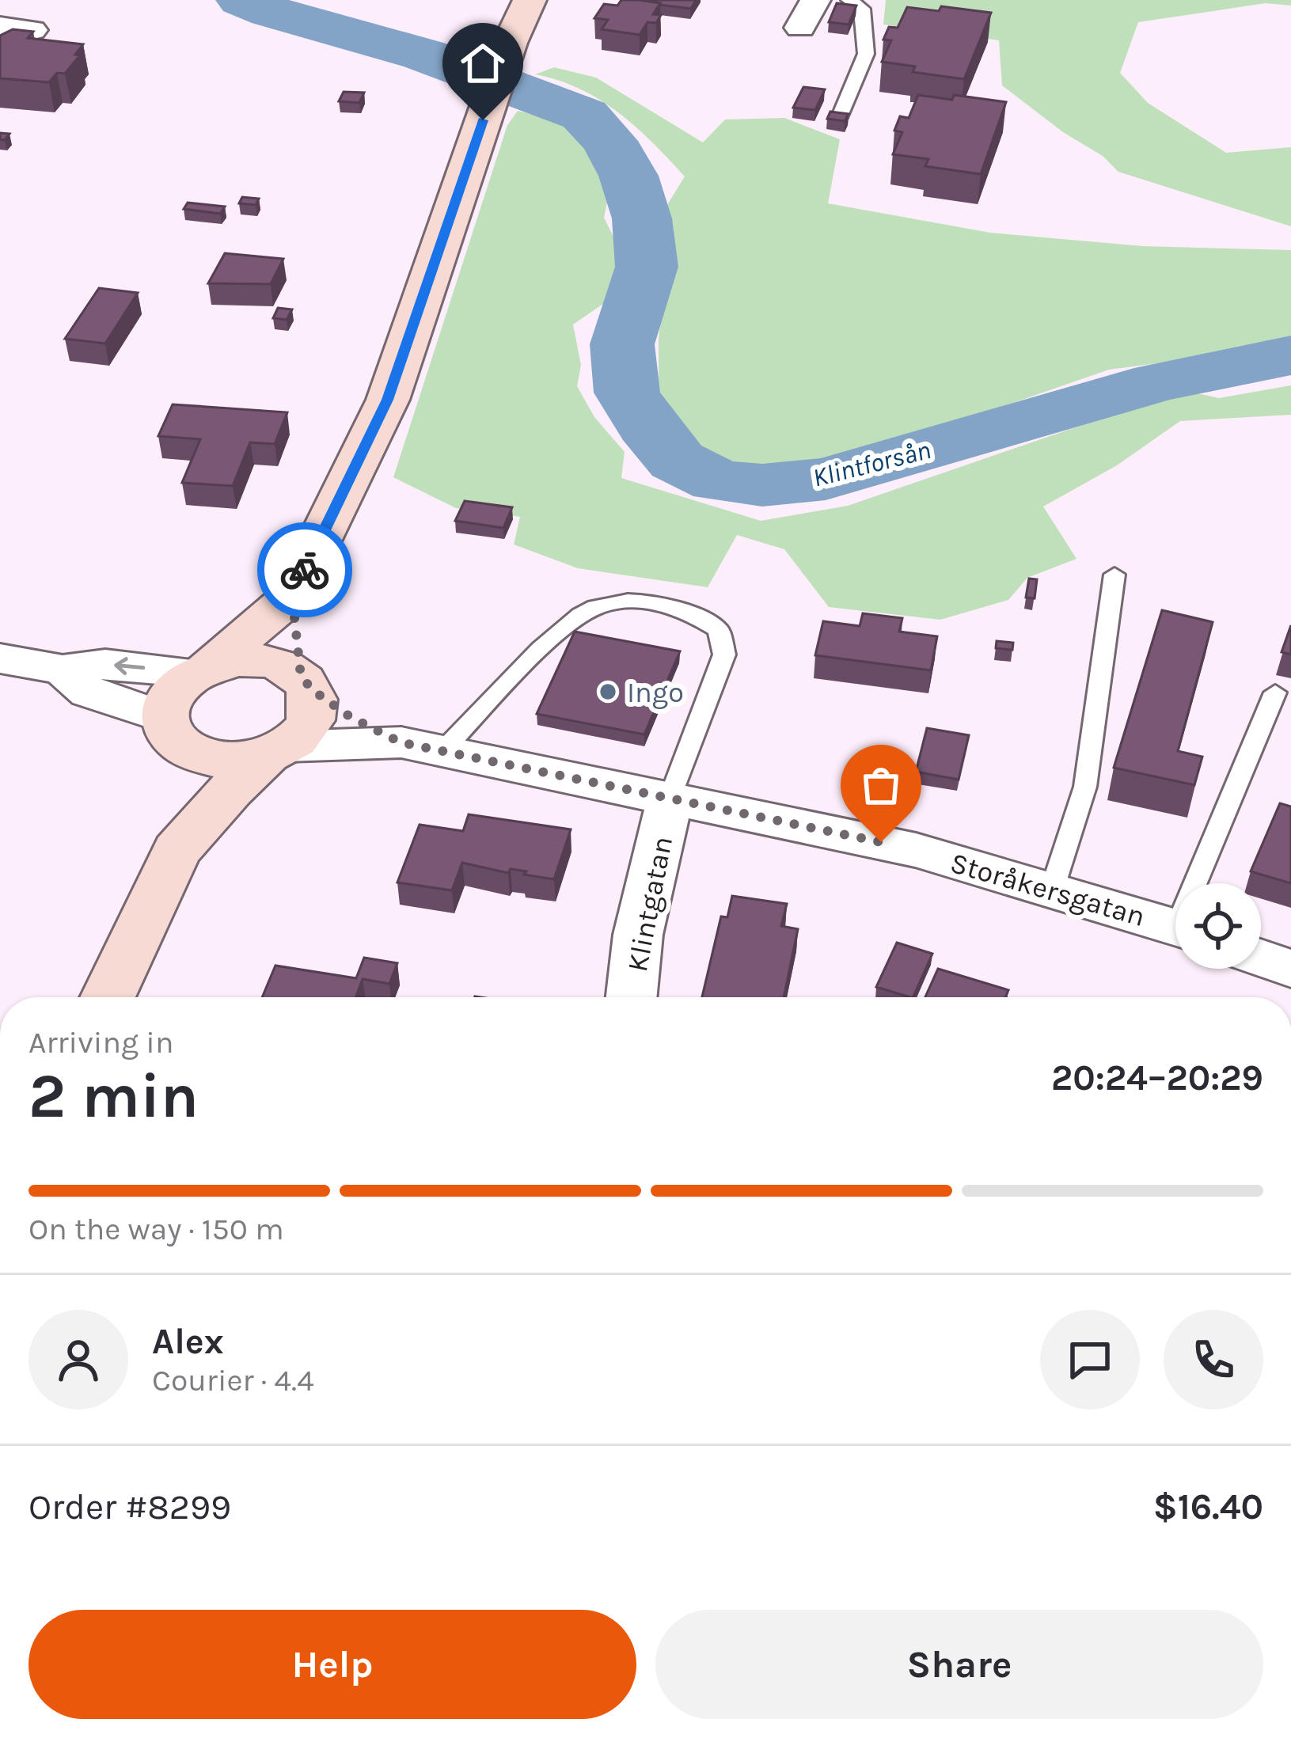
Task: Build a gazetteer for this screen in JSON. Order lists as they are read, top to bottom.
{
  "streets": {
    "street": ["Storåkersgatan", "Klintgatan"]
  },
  "crossings": [
    ["Storåkersgatan", "Klintgatan"]
  ],
  "water": ["Klintforsån"],
  "places": ["Ingo"],
  "page": {
    "heading": ["2 min", "Arriving in", "20:24–20:29"],
    "panel": [
      "Alex",
      "Courier · 4.4",
      "Order #8299",
      "$16.40"
    ],
    "bar": "On the way · 150 m",
    "buttons": ["Help", "Share"]
  }
}
